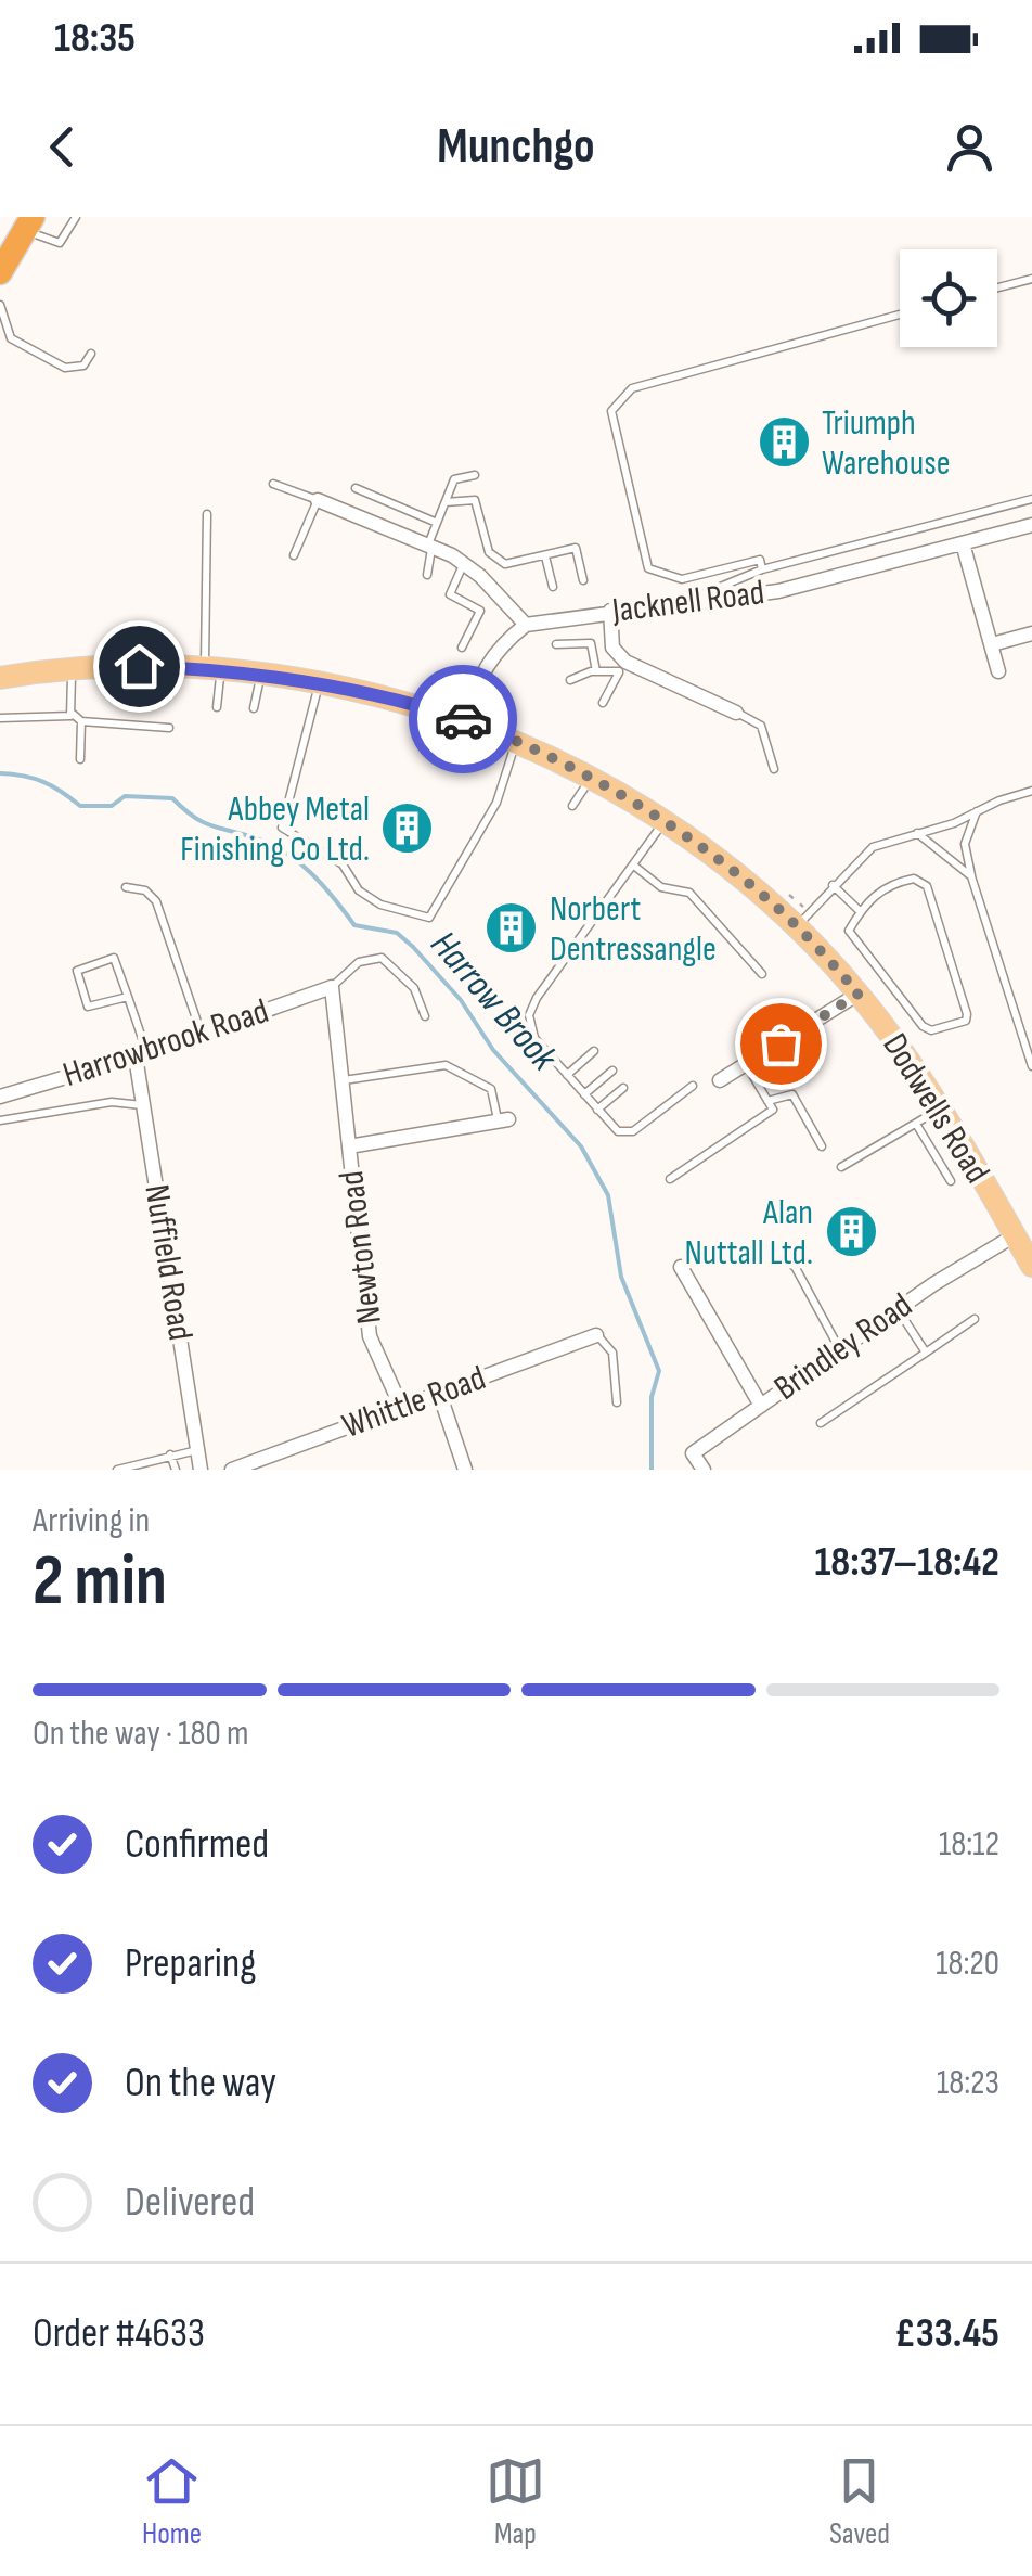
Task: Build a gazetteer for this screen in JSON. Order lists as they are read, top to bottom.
{
  "streets": {
    "main road": ["Dodwells Road"],
    "street": [
      "Jacknell Road",
      "Harrowbrook Road",
      "Newton Road",
      "Nuffield Road",
      "Brindley Road",
      "Whittle Road"
    ]
  },
  "crossings": [
    ["Harrowbrook Road", "Newton Road"],
    ["Harrowbrook Road", "Nuffield Road"],
    ["Dodwells Road", "Brindley Road"],
    ["Newton Road", "Whittle Road"]
  ],
  "water": ["Harrow Brook"],
  "places": {
    "building": [
      "Triumph Warehouse",
      "Abbey Metal Finishing Co Ltd.",
      "Norbert Dentressangle",
      "Alan Nuttall Ltd."
    ]
  },
  "page": {
    "status": "18:35",
    "header": "Munchgo",
    "heading": ["2 min", "Arriving in", "18:37–18:42"],
    "panel": ["Order #4633", "£33.45"],
    "bar": "On the way · 180 m",
    "list": [
      ["Confirmed", "18:12"],
      ["Preparing", "18:20"],
      ["On the way", "18:23"],
      "Delivered"
    ],
    "tabs": ["Home", "Map", "Saved"]
  }
}
